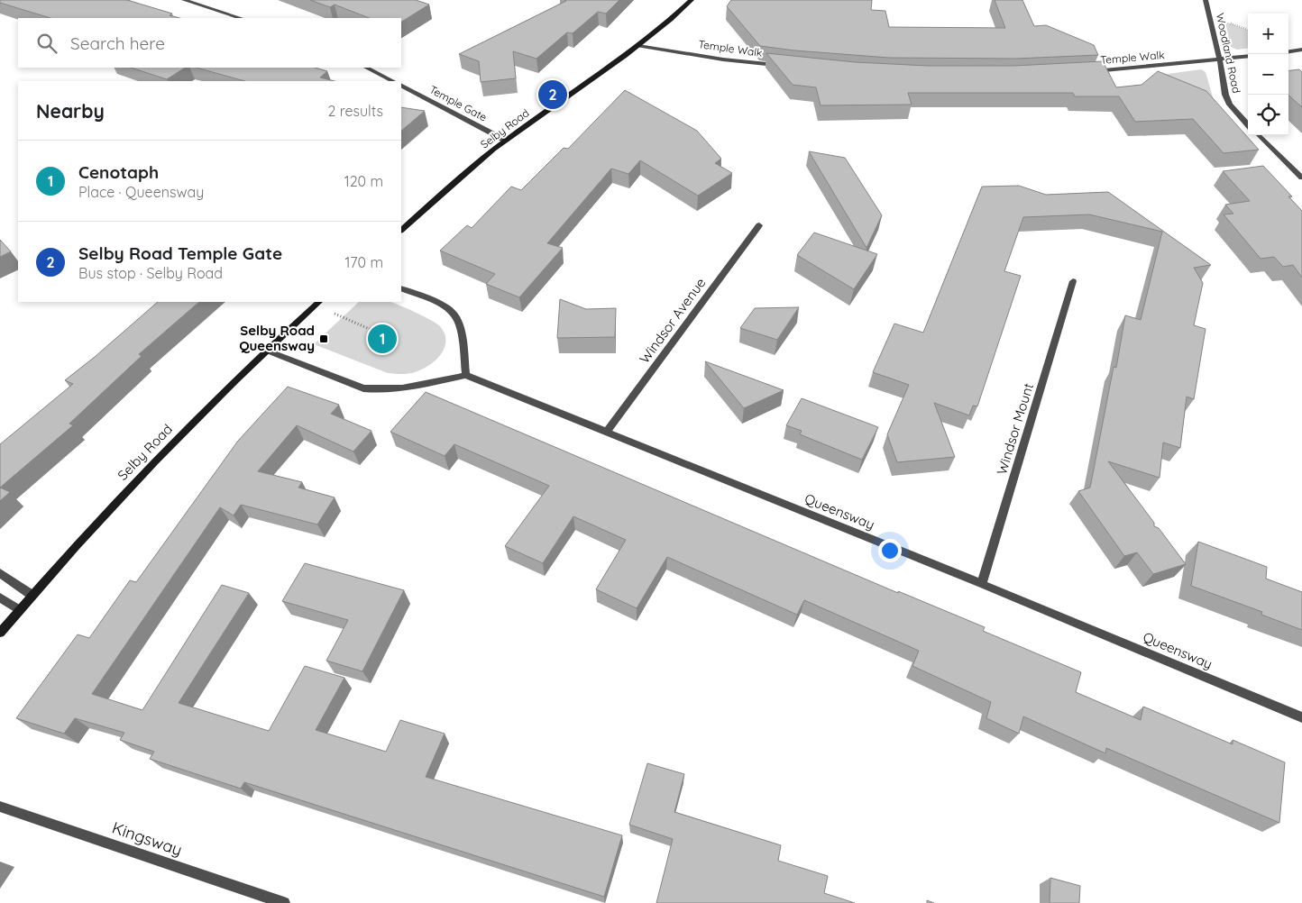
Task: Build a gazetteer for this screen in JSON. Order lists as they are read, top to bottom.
{
  "streets": {
    "main road": ["Selby Road"],
    "street": [
      "Temple Walk",
      "Woodland Road",
      "Temple Gate",
      "Windsor Avenue",
      "Windsor Mount",
      "Queensway",
      "Kingsway"
    ]
  },
  "crossings": [
    ["Temple Walk", "Woodland Road"],
    ["Temple Walk", "Selby Road"],
    ["Temple Gate", "Selby Road"],
    ["Windsor Avenue", "Queensway"],
    ["Windsor Mount", "Queensway"]
  ],
  "places": {
    "transit": ["Selby Road Queensway"]
  },
  "page": {
    "map_buttons": ["+", "−"],
    "search": "Search here",
    "pins": ["2", "1"],
    "heading": ["Nearby", "2 results"],
    "list": [
      {
        "mark": "1",
        "name": "Cenotaph",
        "note": "Place · Queensway",
        "value": "120 m"
      },
      {
        "mark": "2",
        "name": "Selby Road Temple Gate",
        "note": "Bus stop · Selby Road",
        "value": "170 m"
      }
    ]
  }
}
